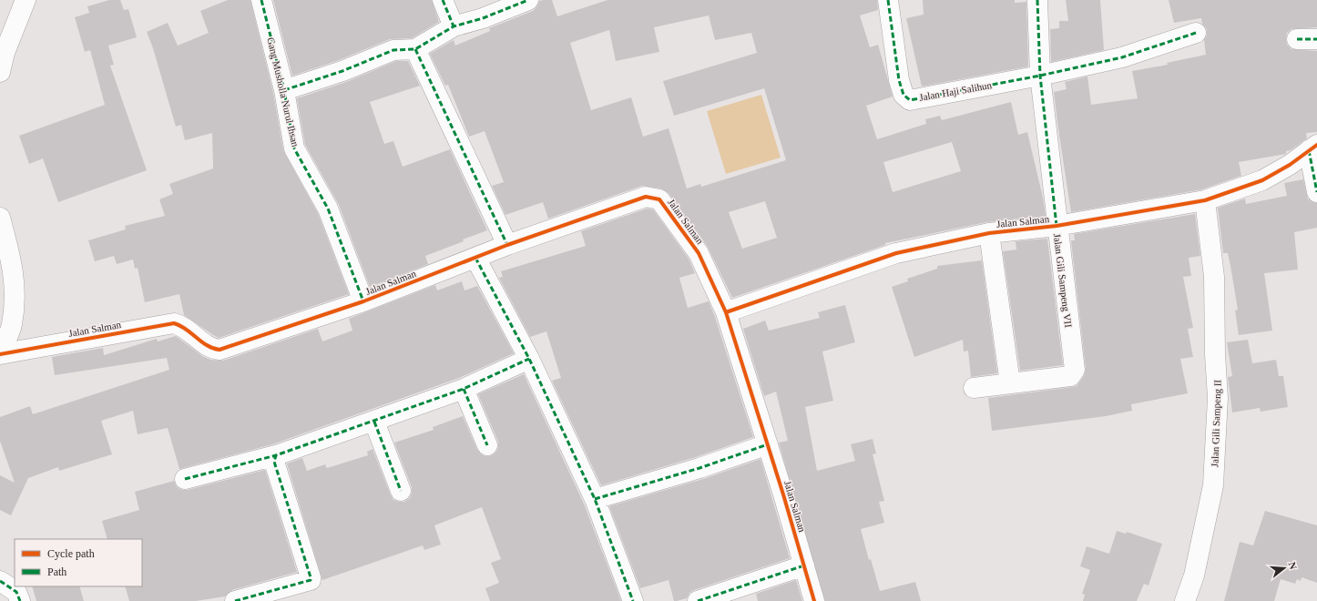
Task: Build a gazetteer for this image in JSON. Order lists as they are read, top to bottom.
{
  "streets": {
    "street": [
      "Jalan Haji Salihun",
      "Gang Musholla Nurul Ihsan",
      "Jalan Salman",
      "Jalan Gili Sampeng VII",
      "Jalan Gili Sampeng II"
    ]
  },
  "crossings": [
    ["Jalan Haji Salihun", "Jalan Gili Sampeng VII"],
    ["Gang Musholla Nurul Ihsan", "Jalan Salman"],
    ["Jalan Salman", "Jalan Gili Sampeng VII"],
    ["Jalan Salman", "Jalan Gili Sampeng II"]
  ],
  "legend": ["Cycle path", "Path"],
  "north": "right"
}
